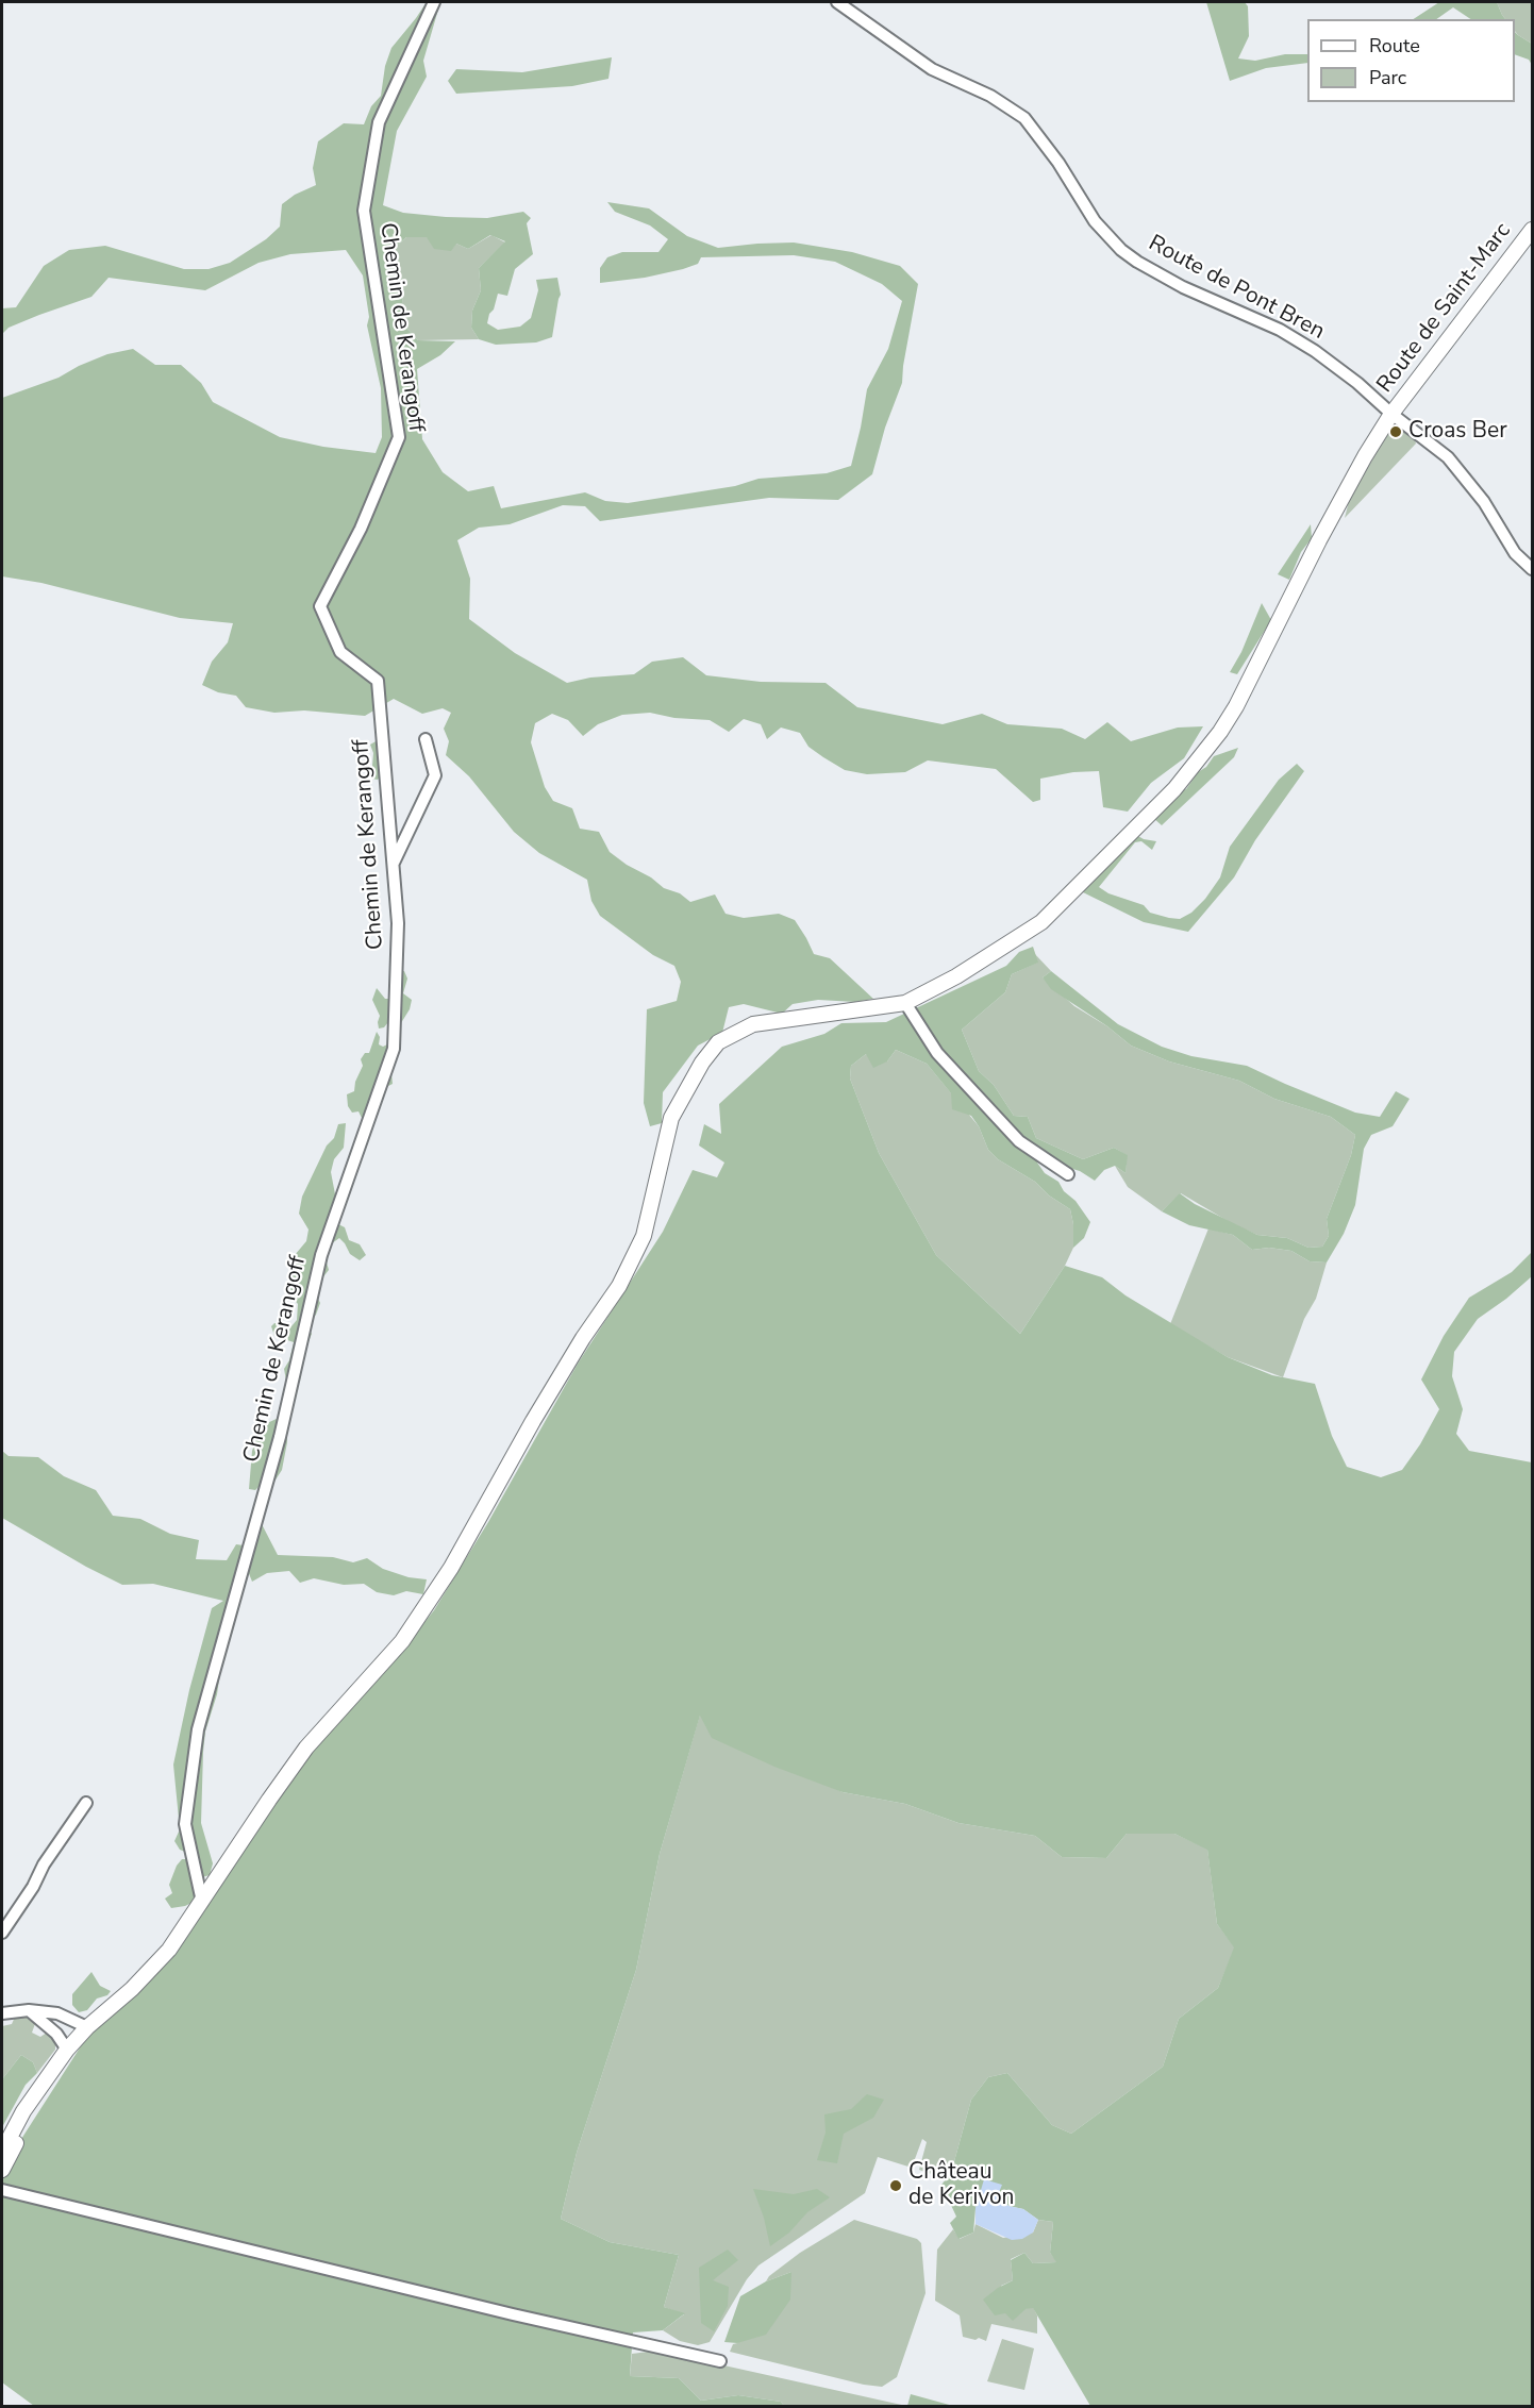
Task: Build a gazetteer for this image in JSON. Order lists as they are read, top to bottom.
{
  "streets": {
    "street": ["Route de Pont Bren", "Route de Saint-Marc", "Chemin de Kerangoff"]
  },
  "crossings": [
    ["Route de Pont Bren", "Route de Saint-Marc"],
    ["Route de Saint-Marc", "Chemin de Kerangoff"]
  ],
  "places": ["Croas Ber", "Château de Kerivon"],
  "legend": ["Route", "Parc"]
}
